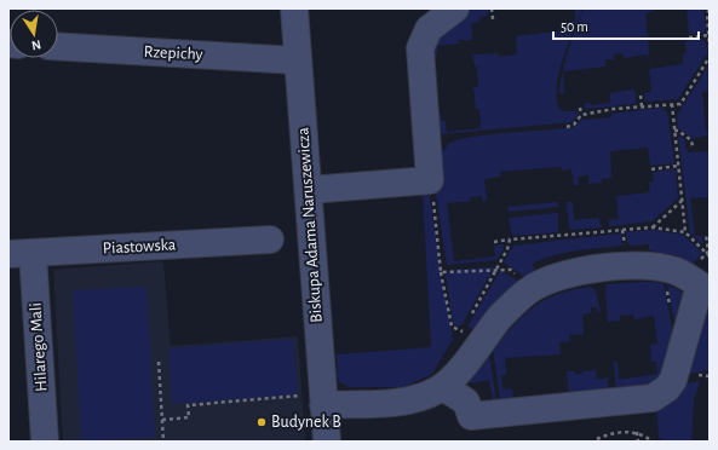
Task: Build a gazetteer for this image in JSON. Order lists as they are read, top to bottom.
{
  "streets": {
    "street": [
      "Rzepichy",
      "Biskupa Adama Naruszewicza",
      "Piastowska",
      "Hilarego Mali"
    ]
  },
  "crossings": [
    ["Rzepichy", "Biskupa Adama Naruszewicza"],
    ["Piastowska", "Hilarego Mali"]
  ],
  "places": ["Budynek B"],
  "scale_bar": "50 m",
  "north": "bottom"
}
